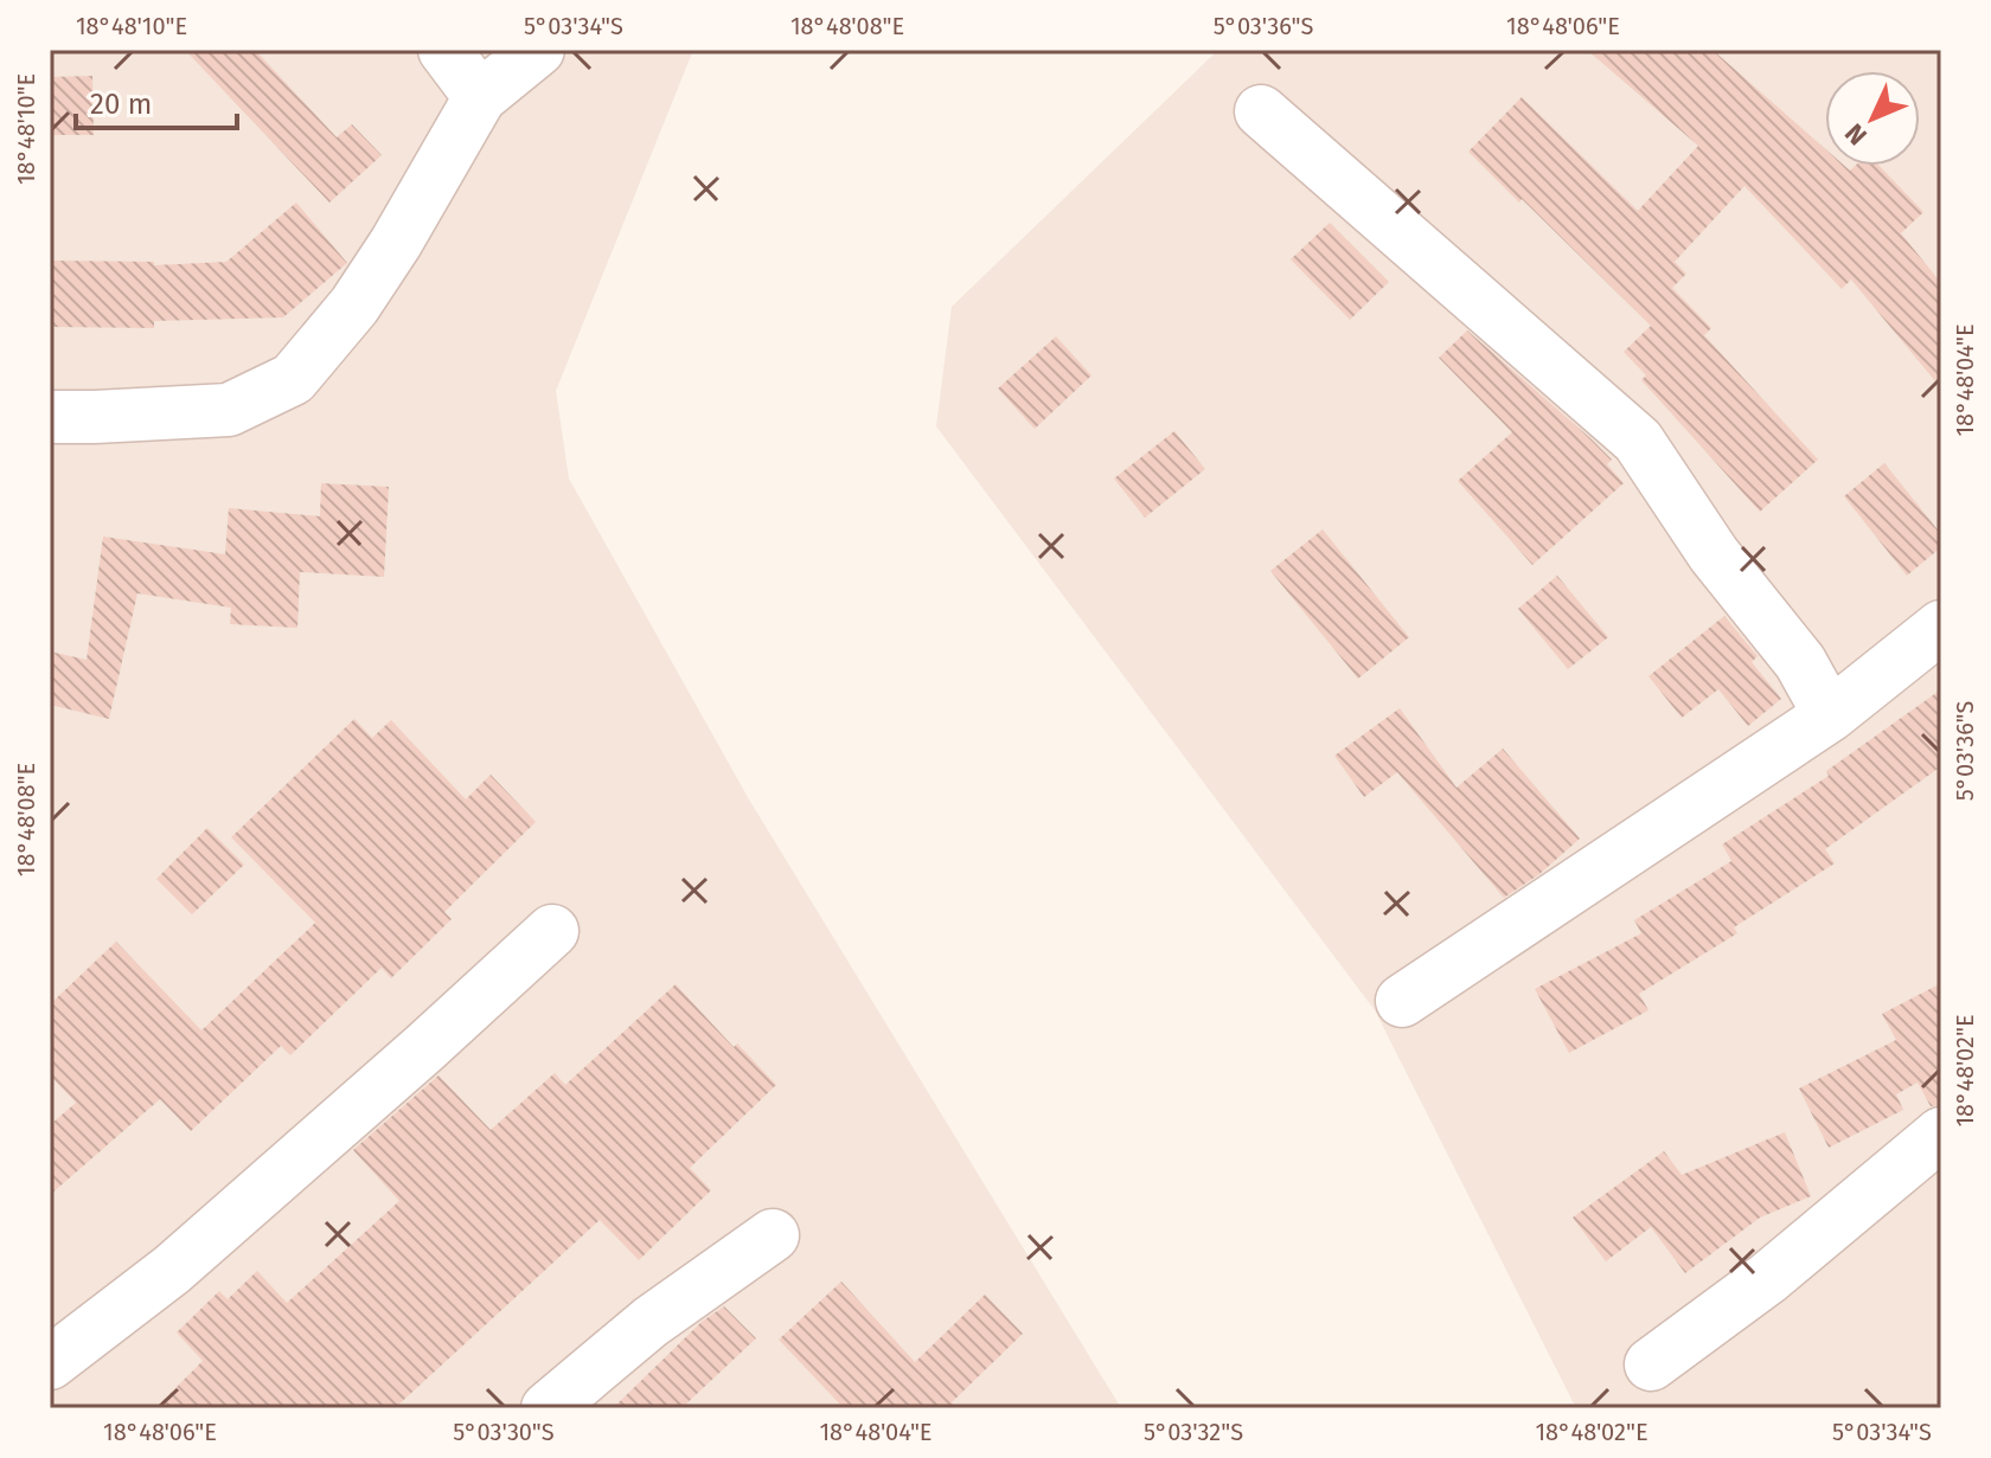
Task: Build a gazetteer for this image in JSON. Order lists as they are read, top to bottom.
{
  "scale_bar": "20 m",
  "north": "bottom left",
  "coordinates": [
    "18°48'10\"E",
    "5°03'34\"S",
    "18°48'08\"E",
    "5°03'36\"S",
    "18°48'06\"E",
    "18°48'04\"E",
    "18°48'02\"E",
    "5°03'30\"S",
    "5°03'32\"S"
  ]
}
